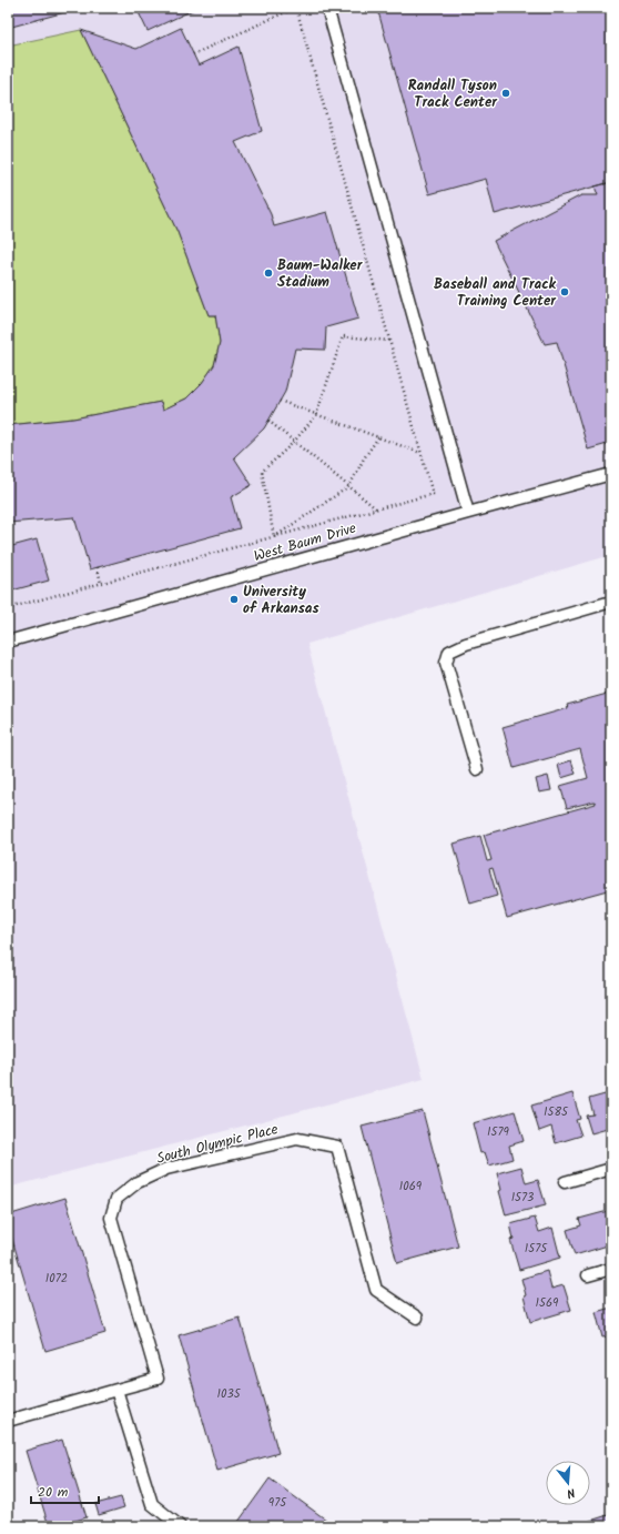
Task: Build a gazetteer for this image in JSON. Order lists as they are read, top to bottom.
{
  "streets": {
    "lane": ["West Baum Drive", "South Olympic Place"]
  },
  "places": [
    "Randall Tyson Track Center",
    "Baum-Walker Stadium",
    "Baseball and Track Training Center",
    "University of Arkansas"
  ],
  "house_numbers": [
    "1585",
    "1579",
    "1069",
    "1573",
    "1575",
    "1072",
    "1569",
    "1035",
    "975"
  ],
  "scale_bar": "20 m",
  "north": "bottom"
}
